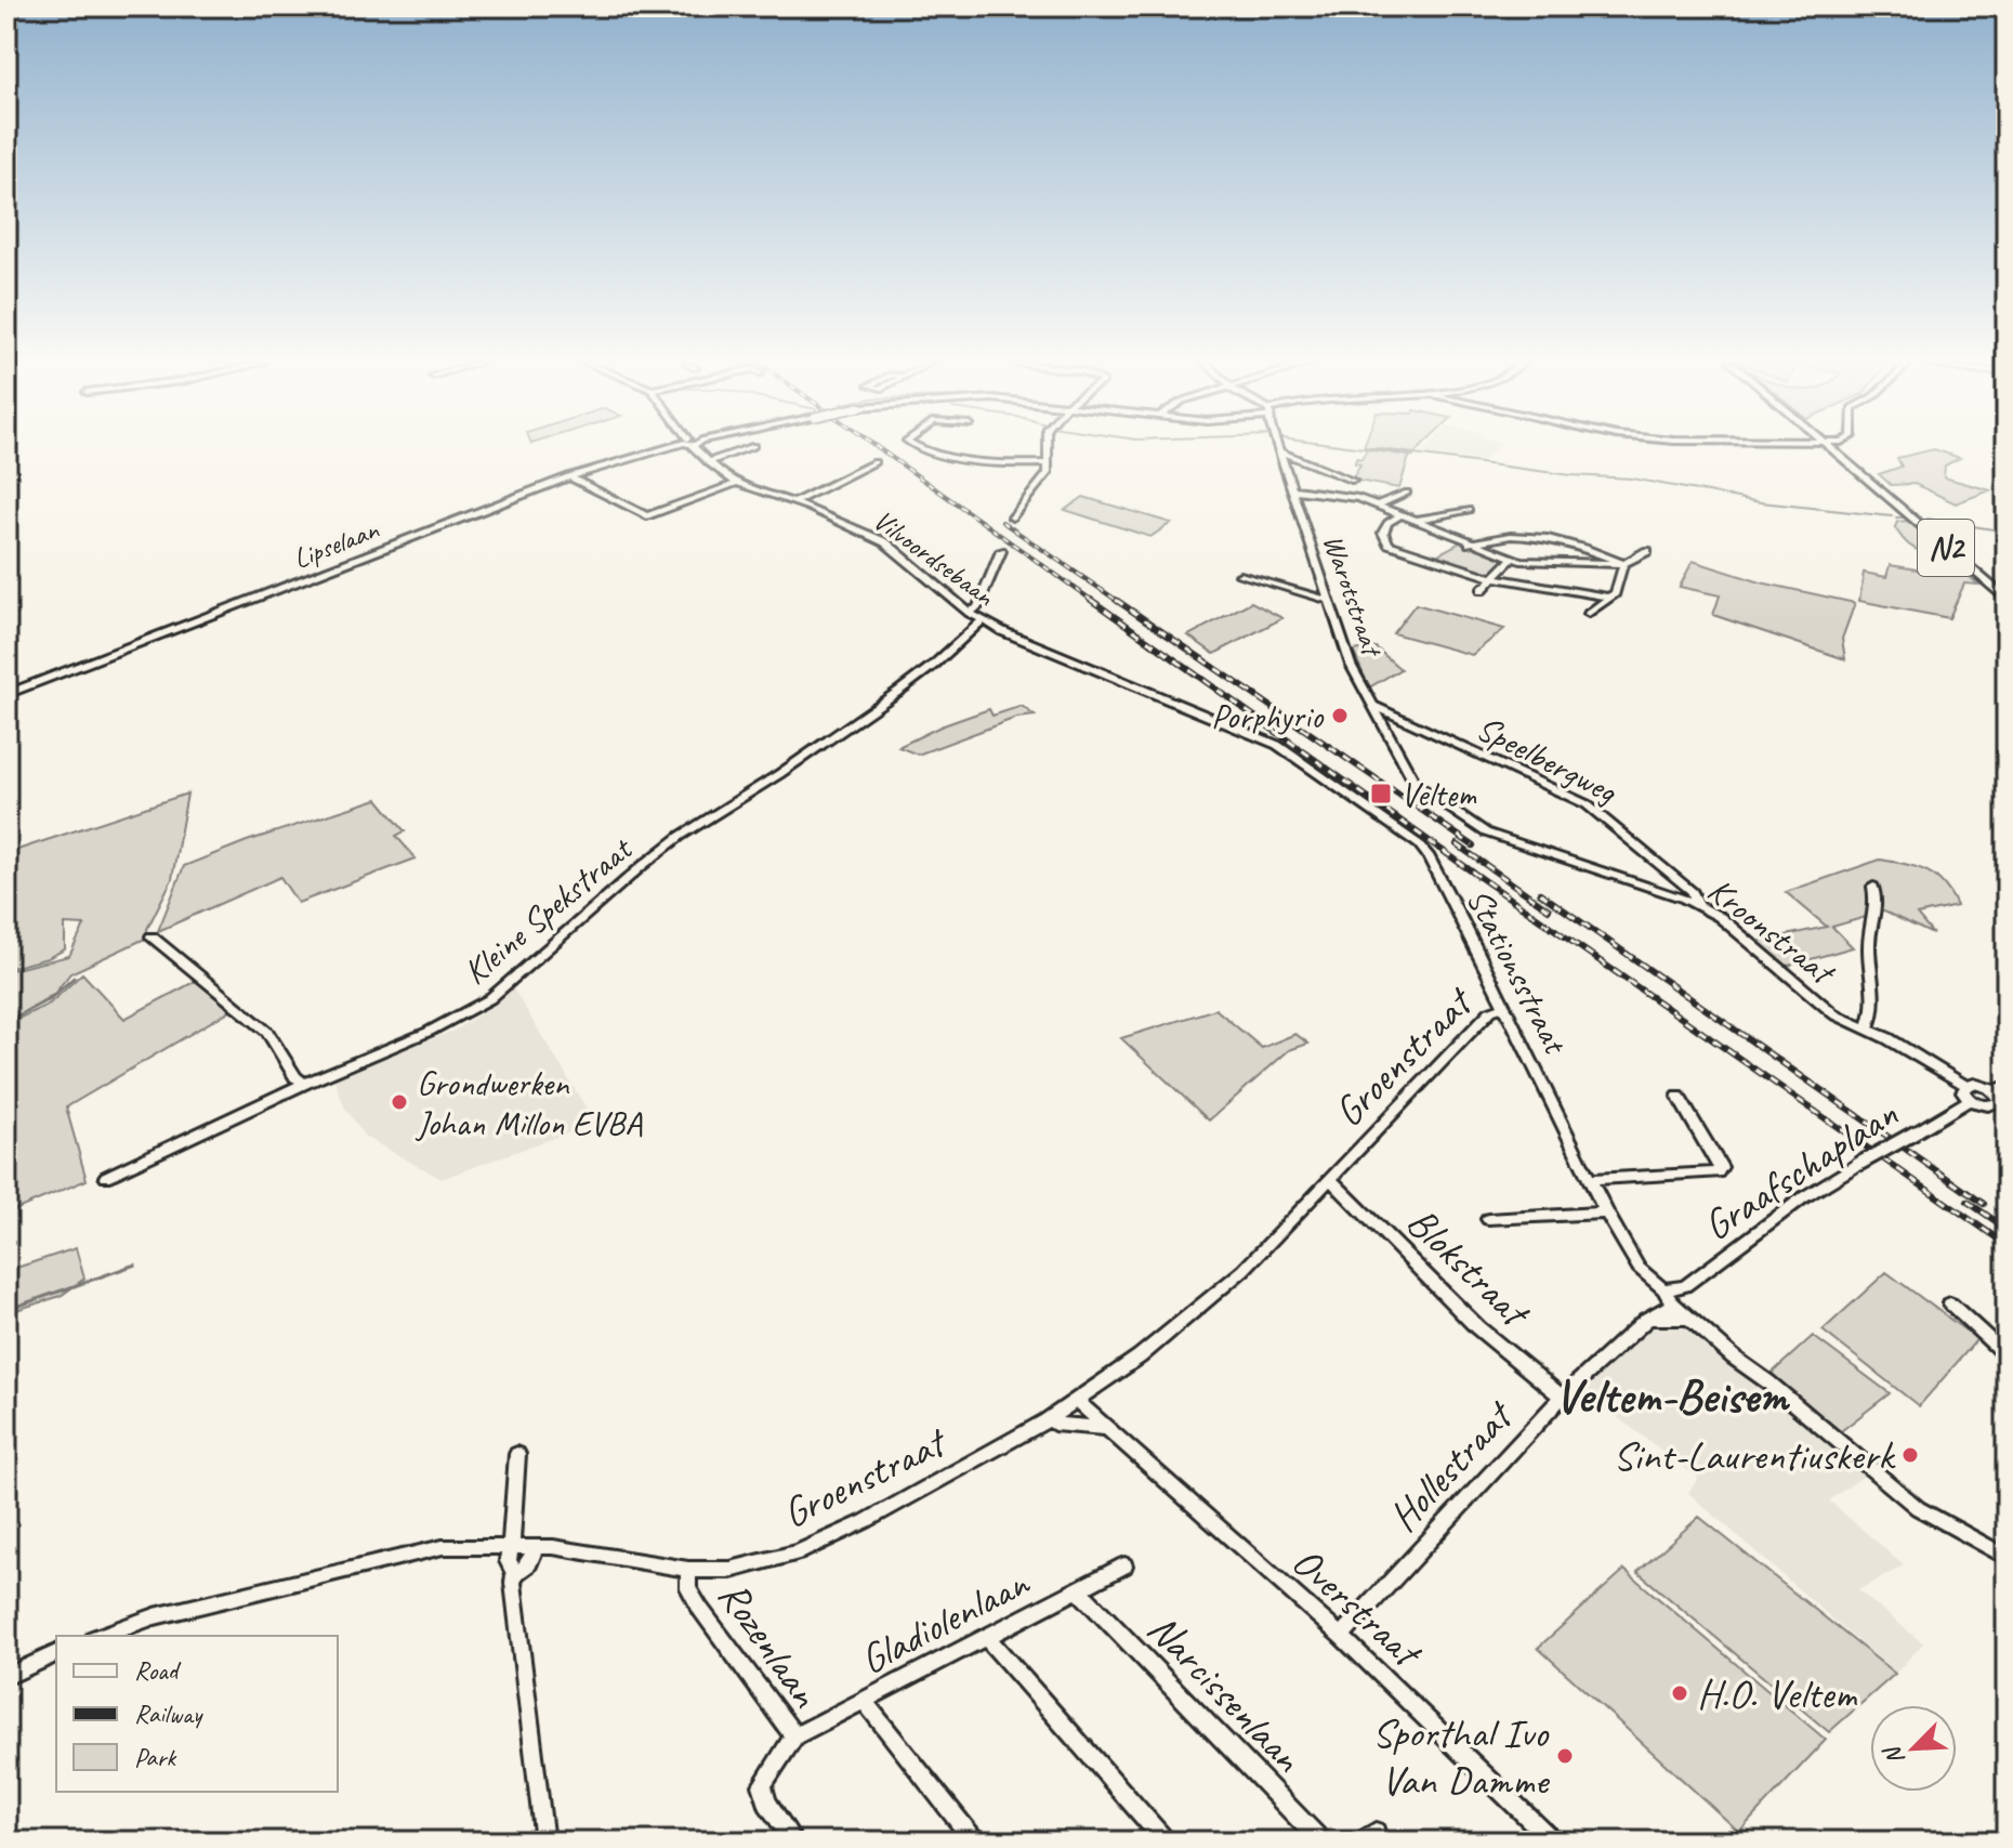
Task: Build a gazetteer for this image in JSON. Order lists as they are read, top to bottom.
{
  "streets": {
    "main road": ["N2"],
    "street": [
      "Lipselaan",
      "Vilvoordsebaan",
      "Warotstraat",
      "Speelbergweg",
      "Kleine Spekstraat",
      "Kroonstraat",
      "Stationsstraat",
      "Groenstraat",
      "Graafschaplaan",
      "Blokstraat",
      "Hollestraat",
      "Overstraat",
      "Gladiolenlaan",
      "Rozenlaan",
      "Narcissenlaan"
    ]
  },
  "crossings": [
    ["Vilvoordsebaan", "Kleine Spekstraat"],
    ["Vilvoordsebaan", "Stationsstraat"],
    ["Warotstraat", "Speelbergweg"],
    ["Warotstraat", "Kroonstraat"],
    ["Speelbergweg", "Kroonstraat"],
    ["Stationsstraat", "Groenstraat"],
    ["Stationsstraat", "Graafschaplaan"],
    ["Stationsstraat", "Hollestraat"],
    ["Groenstraat", "Blokstraat"],
    ["Groenstraat", "Overstraat"],
    ["Groenstraat", "Rozenlaan"],
    ["Blokstraat", "Hollestraat"],
    ["Hollestraat", "Overstraat"],
    ["Gladiolenlaan", "Rozenlaan"],
    ["Gladiolenlaan", "Narcissenlaan"]
  ],
  "districts": ["Veltem-Beisem"],
  "places": {
    "other": [
      "Porphyrio",
      "Grondwerken Johan Millon EVBA",
      "Sint-Laurentiuskerk",
      "H.O. Veltem",
      "Sporthal Ivo Van Damme"
    ],
    "transit": ["Veltem"]
  },
  "legend": ["Road", "Railway", "Park"],
  "north": "bottom left"
}
